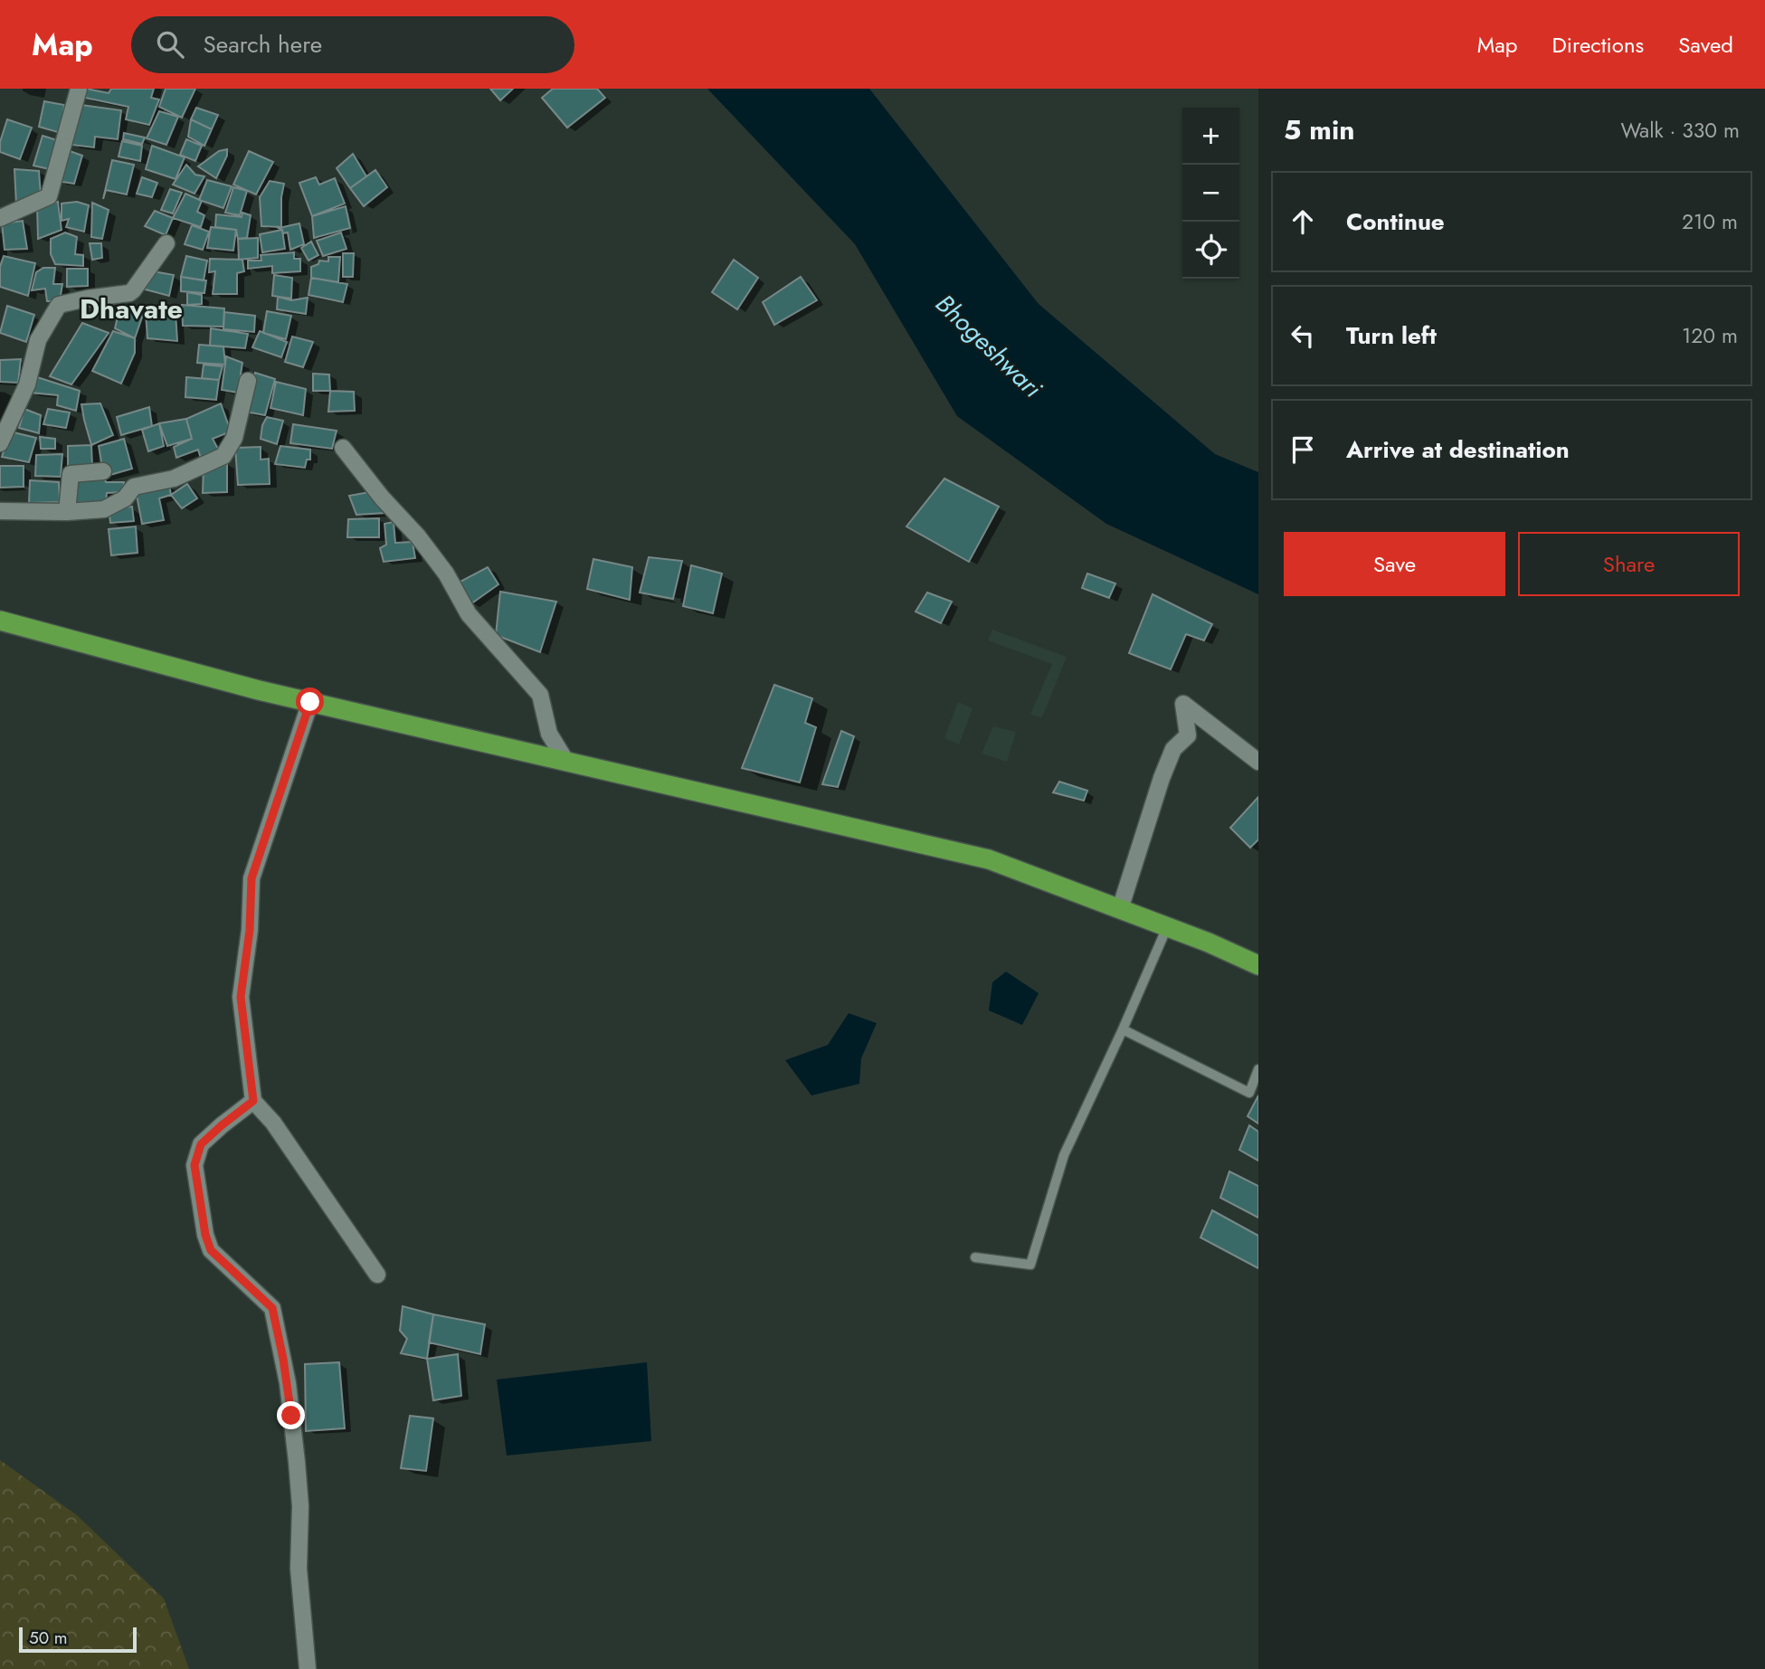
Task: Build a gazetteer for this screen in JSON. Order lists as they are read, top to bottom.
{
  "districts": ["Dhavate"],
  "water": ["Bhogeshwari"],
  "scale_bar": "50 m",
  "page": {
    "header": "Map",
    "search": "Search here",
    "nav": ["Map", "Directions", "Saved"],
    "heading": ["5 min", "Walk · 330 m"],
    "map_buttons": ["+", "−"],
    "list": [
      ["Continue", "210 m"],
      ["Turn left", "120 m"],
      "Arrive at destination"
    ],
    "buttons": ["Save", "Share"],
    "scale": "50 m"
  }
}
